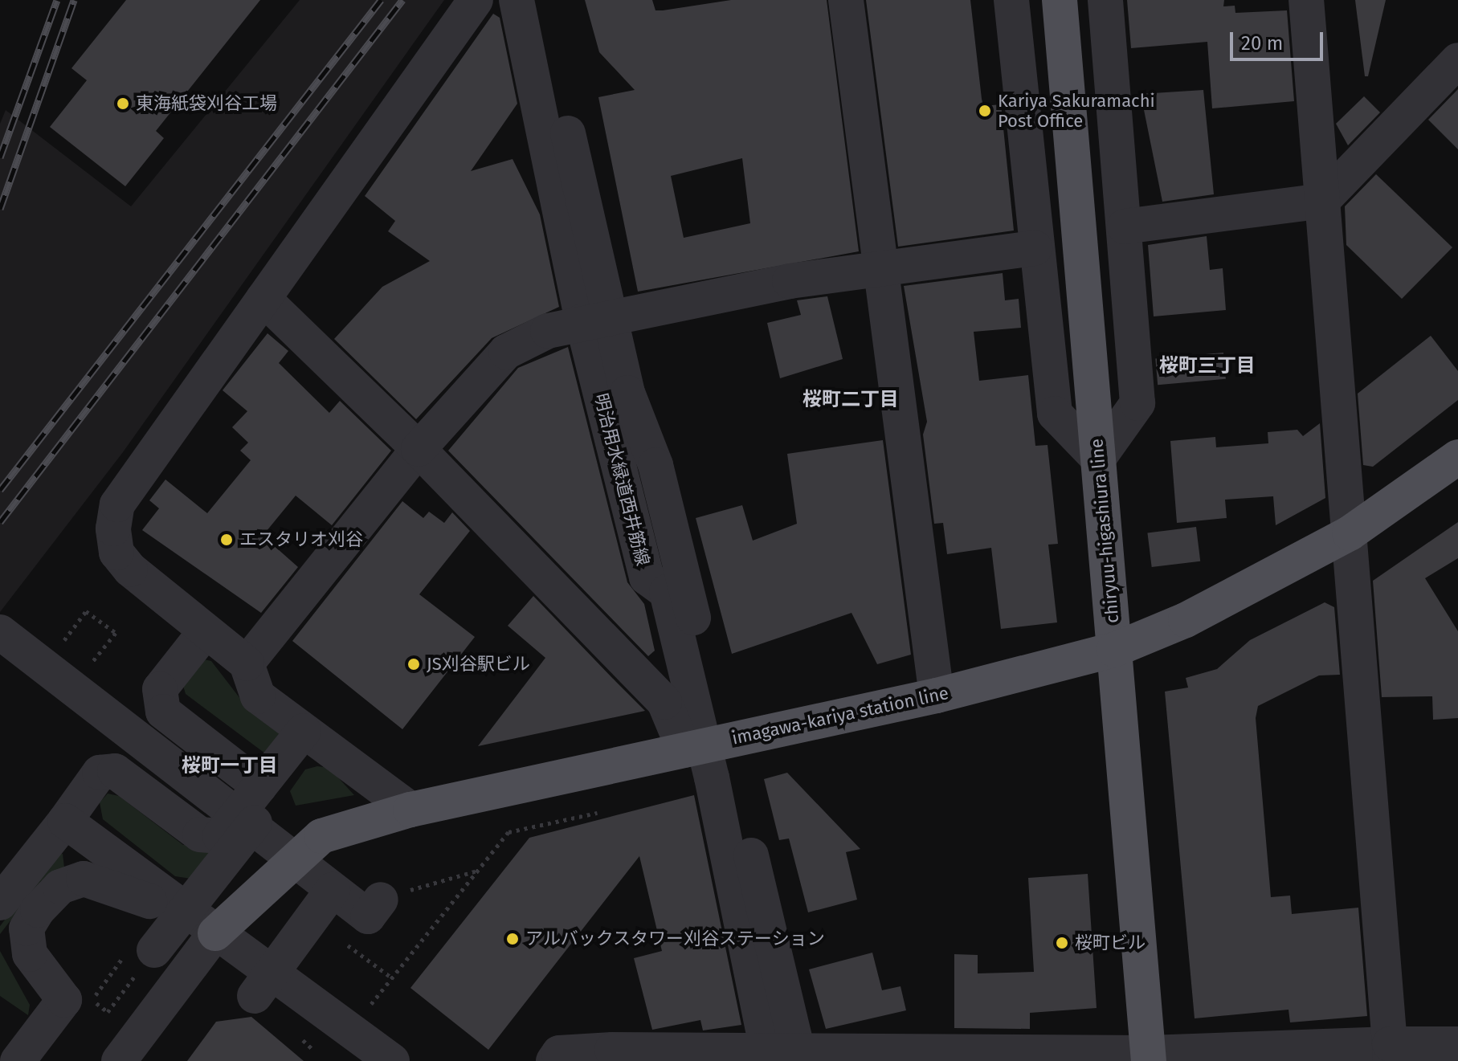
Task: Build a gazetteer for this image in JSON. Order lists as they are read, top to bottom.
{
  "streets": {
    "main road": ["chiryuu-higashiura line", "imagawa-kariya station line"],
    "street": ["明治用水緑道西井筋線"]
  },
  "crossings": [
    ["明治用水緑道西井筋線", "imagawa-kariya station line"],
    ["chiryuu-higashiura line", "imagawa-kariya station line"]
  ],
  "districts": ["桜町三丁目", "桜町二丁目", "桜町一丁目"],
  "places": [
    "東海紙袋刈谷工場",
    "Kariya Sakuramachi Post Office",
    "エスタリオ刈谷",
    "JS刈谷駅ビル",
    "アルバックスタワー刈谷ステーション",
    "桜町ビル"
  ],
  "scale_bar": "20 m"
}
